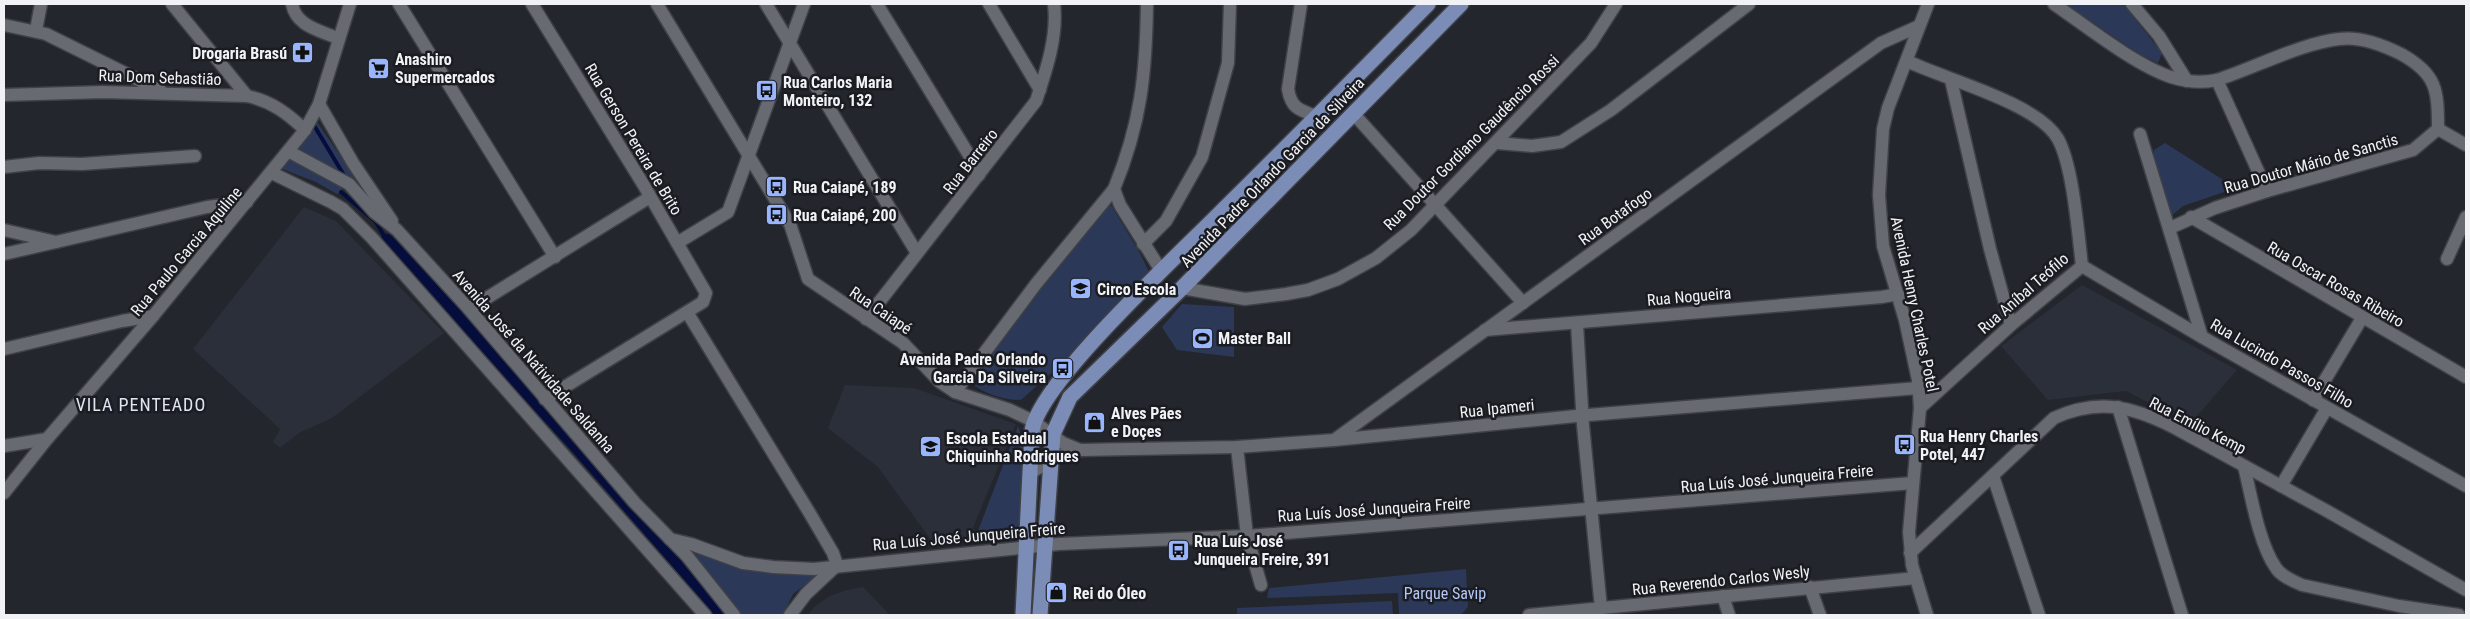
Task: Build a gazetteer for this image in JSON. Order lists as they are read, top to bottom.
{
  "streets": {
    "main road": ["Avenida Padre Orlando Garcia da Silveira"],
    "street": [
      "Rua Dom Sebastião",
      "Rua Gerson Pereira de Brito",
      "Rua Doutor Gordiano Gaudêncio Rossi",
      "Rua Barreiro",
      "Rua Doutor Mário de Sanctis",
      "Rua Botafogo",
      "Rua Paulo Garcia Aquiline",
      "Rua Oscar Rosas Ribeiro",
      "Rua Aníbal Teófilo",
      "Rua Nogueira",
      "Avenida Henry Charles Potel",
      "Rua Caiapé",
      "Avenida José da Natividade Saldanha",
      "Rua Lucindo Passos Filho",
      "Rua Ipameri",
      "Rua Emílio Kemp",
      "Rua Luís José Junqueira Freire",
      "Rua Reverendo Carlos Wesly"
    ]
  },
  "crossings": [
    ["Rua Dom Sebastião", "Rua Paulo Garcia Aquiline"],
    ["Rua Doutor Gordiano Gaudêncio Rossi", "Avenida Padre Orlando Garcia da Silveira"],
    ["Rua Barreiro", "Rua Caiapé"],
    ["Rua Doutor Mário de Sanctis", "Rua Oscar Rosas Ribeiro"],
    ["Avenida Padre Orlando Garcia da Silveira", "Rua Caiapé"],
    ["Avenida Padre Orlando Garcia da Silveira", "Rua Ipameri"],
    ["Avenida Padre Orlando Garcia da Silveira", "Rua Luís José Junqueira Freire"],
    ["Rua Botafogo", "Rua Nogueira"],
    ["Rua Botafogo", "Avenida Henry Charles Potel"],
    ["Rua Botafogo", "Rua Ipameri"],
    ["Rua Paulo Garcia Aquiline", "Avenida José da Natividade Saldanha"],
    ["Rua Aníbal Teófilo", "Avenida Henry Charles Potel"],
    ["Rua Aníbal Teófilo", "Rua Lucindo Passos Filho"],
    ["Rua Nogueira", "Avenida Henry Charles Potel"],
    ["Avenida Henry Charles Potel", "Rua Ipameri"],
    ["Avenida Henry Charles Potel", "Rua Emílio Kemp"],
    ["Avenida Henry Charles Potel", "Rua Luís José Junqueira Freire"],
    ["Avenida Henry Charles Potel", "Rua Reverendo Carlos Wesly"],
    ["Rua Caiapé", "Rua Ipameri"],
    ["Avenida José da Natividade Saldanha", "Rua Luís José Junqueira Freire"]
  ],
  "districts": ["VILA PENTEADO"],
  "parks": ["Parque Savip"],
  "places": {
    "pharmacy": ["Drogaria Brasú"],
    "supermarket": ["Anashiro Supermercados"],
    "bus stop": [
      "Rua Carlos Maria Monteiro, 132",
      "Rua Caiapé, 189",
      "Rua Caiapé, 200",
      "Avenida Padre Orlando Garcia Da Silveira",
      "Rua Henry Charles Potel, 447",
      "Rua Luís José Junqueira Freire, 391"
    ],
    "school or university": ["Circo Escola", "Escola Estadual Chiquinha Rodrigues"],
    "sports": ["Master Ball"],
    "shop": ["Alves Pães e Doçes", "Rei do Óleo"]
  }
}
